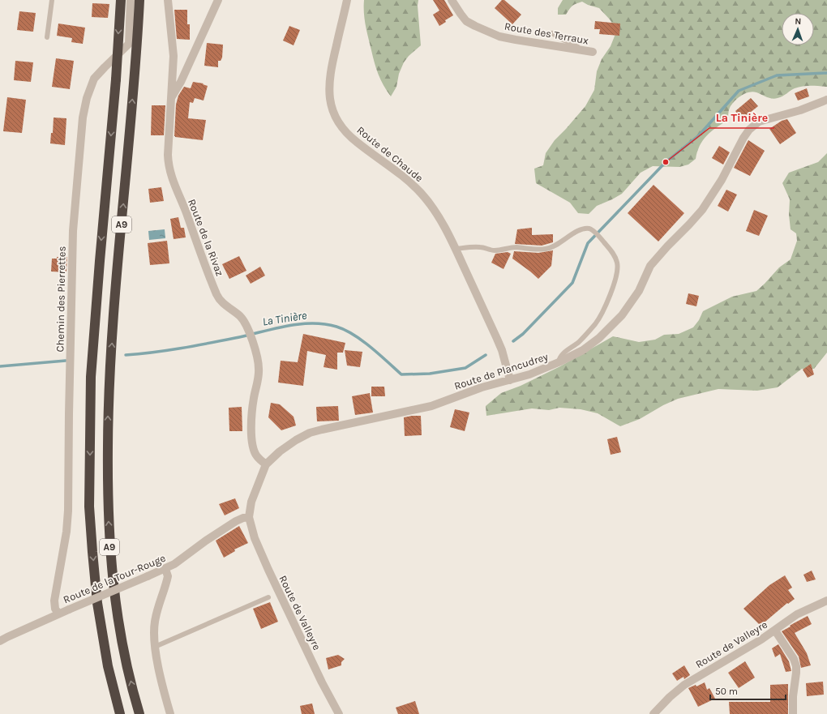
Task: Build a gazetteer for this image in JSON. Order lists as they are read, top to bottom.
{
  "streets": {
    "highway": ["A9"],
    "street": [
      "Route des Terraux",
      "Route de Chaude",
      "Route de la Rivaz",
      "Chemin des Pierrettes",
      "Route de Plancudrey",
      "Route de la Tour-Rouge",
      "Route de Valleyre"
    ]
  },
  "crossings": [
    ["Route de Chaude", "Route de Plancudrey"],
    ["Route de la Rivaz", "Route de Plancudrey"],
    ["Chemin des Pierrettes", "Route de la Tour-Rouge"],
    ["Route de Plancudrey", "Route de la Tour-Rouge"],
    ["Route de Plancudrey", "Route de Valleyre"],
    ["Route de la Tour-Rouge", "Route de Valleyre"]
  ],
  "water": ["La Tinière"],
  "places": ["La Tinière"],
  "scale_bar": "50 m",
  "north": "top"
}
